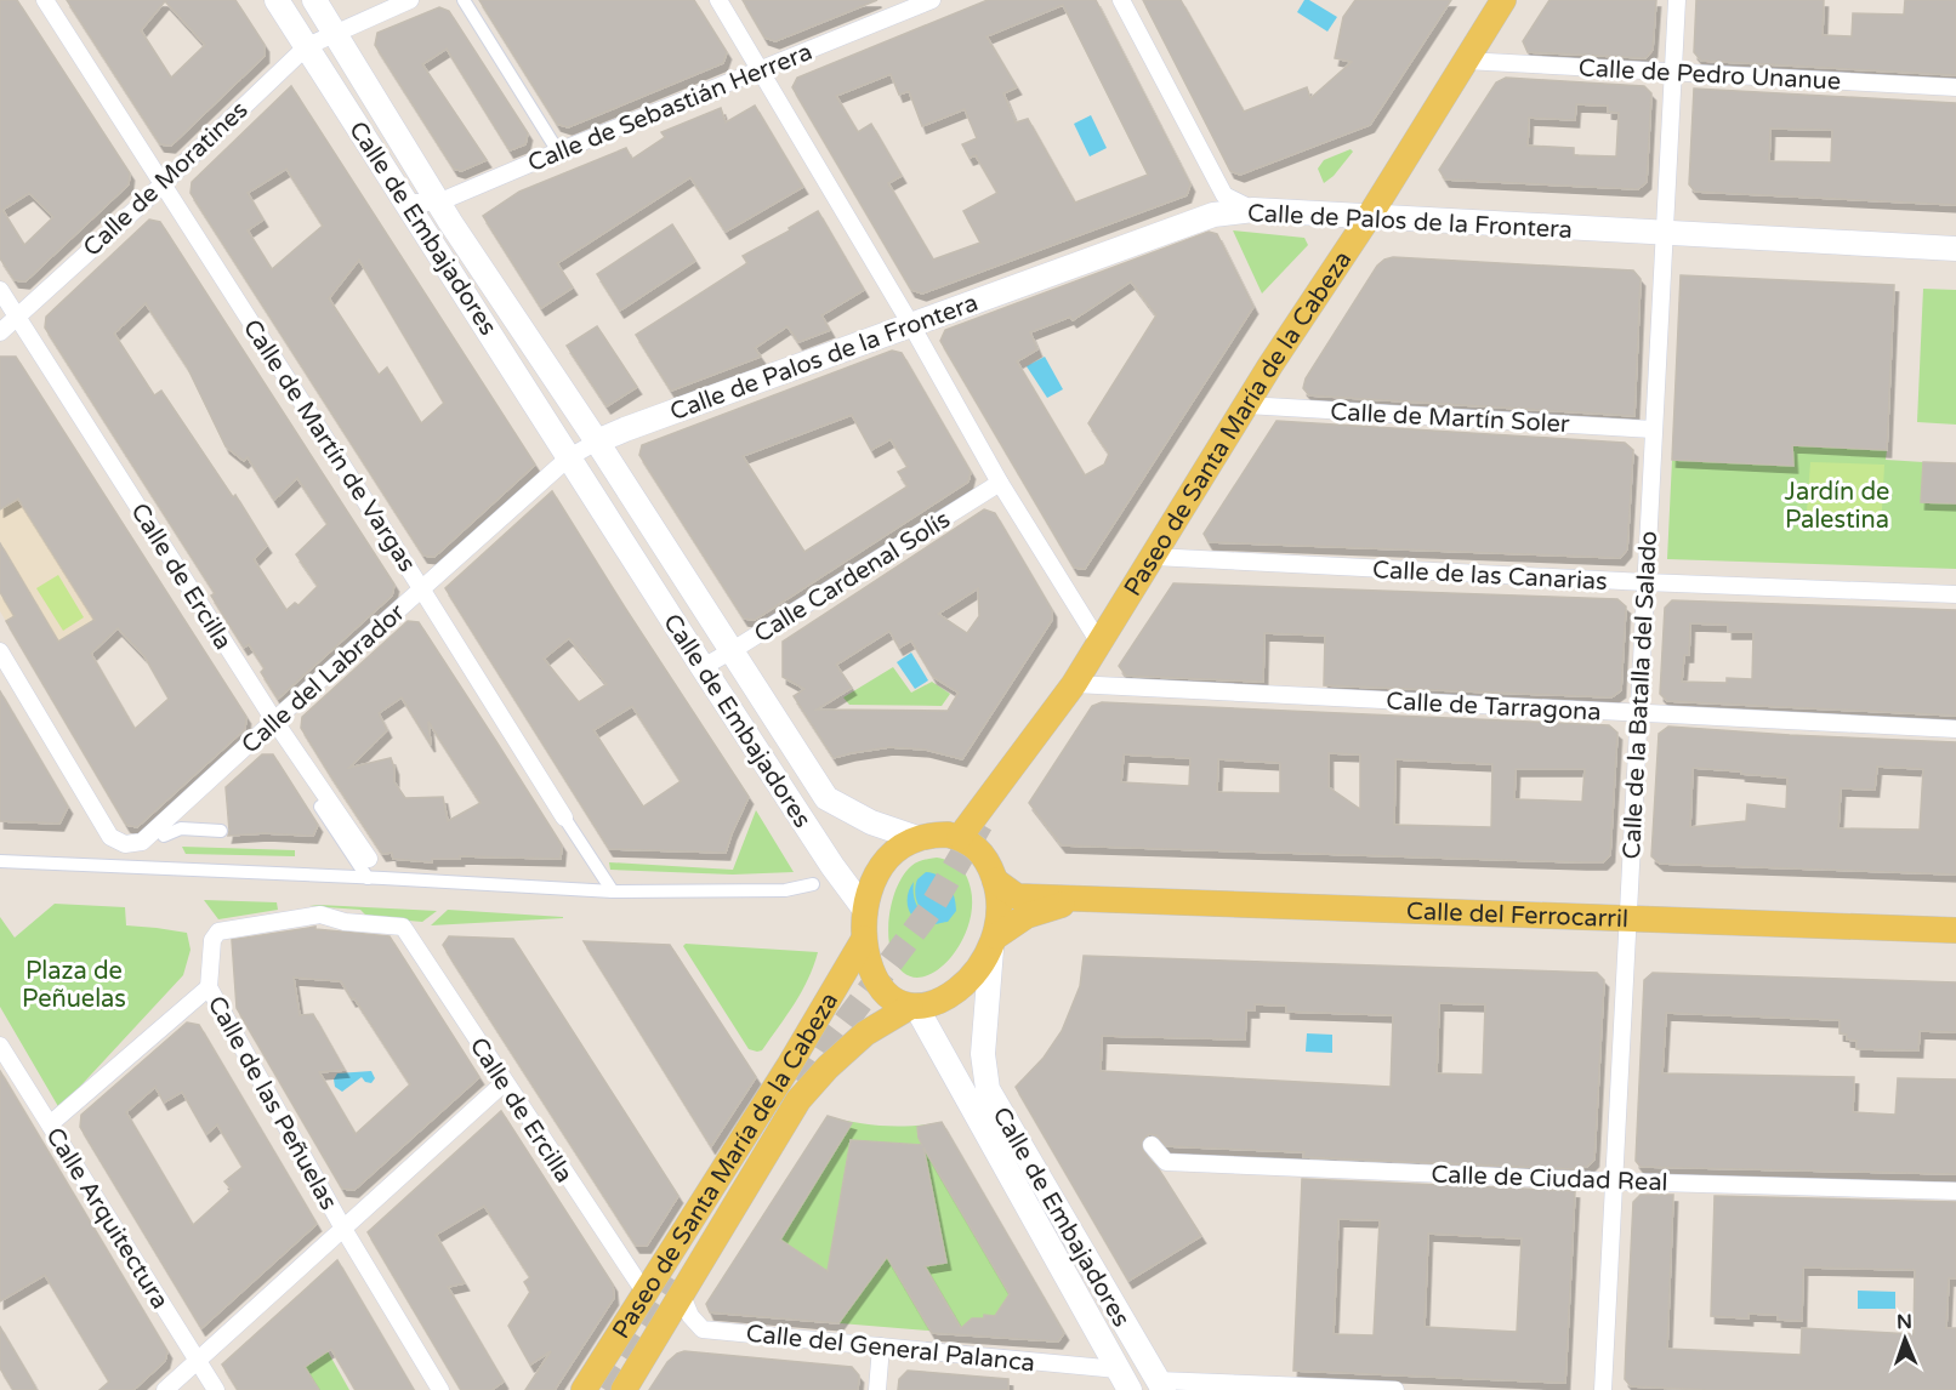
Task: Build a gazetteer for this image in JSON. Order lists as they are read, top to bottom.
{
  "streets": {
    "main road": [
      "Calle de Palos de la Frontera",
      "Calle de Embajadores",
      "Paseo de Santa María de la Cabeza",
      "Calle del Ferrocarril"
    ],
    "street": [
      "Calle de Pedro Unanue",
      "Calle de Sebastián Herrera",
      "Calle de Moratines",
      "Calle de Martín Soler",
      "Calle de Martín de Vargas",
      "Calle de las Canarias",
      "Calle de Ercilla",
      "Calle Cardenal Solís",
      "Calle del Labrador",
      "Calle de la Batalla del Salado",
      "Calle de Tarragona",
      "Calle de las Peñuelas",
      "Calle de Ciudad Real",
      "Calle Arquitectura",
      "Calle del General Palanca"
    ]
  },
  "crossings": [
    ["Calle de Pedro Unanue", "Paseo de Santa María de la Cabeza"],
    ["Calle de Pedro Unanue", "Calle de la Batalla del Salado"],
    ["Calle de Sebastián Herrera", "Calle de Embajadores"],
    ["Calle de Moratines", "Calle de Embajadores"],
    ["Calle de Moratines", "Calle de Martín de Vargas"],
    ["Calle de Moratines", "Calle de Ercilla"],
    ["Calle de Palos de la Frontera", "Calle de Embajadores"],
    ["Calle de Palos de la Frontera", "Paseo de Santa María de la Cabeza"],
    ["Calle de Palos de la Frontera", "Calle de la Batalla del Salado"],
    ["Calle de Embajadores", "Paseo de Santa María de la Cabeza"],
    ["Calle de Embajadores", "Calle Cardenal Solís"],
    ["Calle de Embajadores", "Calle del Labrador"],
    ["Calle de Embajadores", "Calle del Ferrocarril"],
    ["Calle de Embajadores", "Calle del General Palanca"],
    ["Calle de Martín Soler", "Paseo de Santa María de la Cabeza"],
    ["Calle de Martín Soler", "Calle de la Batalla del Salado"],
    ["Paseo de Santa María de la Cabeza", "Calle de las Canarias"],
    ["Paseo de Santa María de la Cabeza", "Calle de Ercilla"],
    ["Paseo de Santa María de la Cabeza", "Calle de Tarragona"],
    ["Paseo de Santa María de la Cabeza", "Calle del Ferrocarril"],
    ["Paseo de Santa María de la Cabeza", "Calle del General Palanca"],
    ["Calle de Martín de Vargas", "Calle del Labrador"],
    ["Calle de las Canarias", "Calle de la Batalla del Salado"],
    ["Calle de Ercilla", "Calle del Labrador"],
    ["Calle de Ercilla", "Calle de las Peñuelas"],
    ["Calle de la Batalla del Salado", "Calle de Tarragona"],
    ["Calle de la Batalla del Salado", "Calle del Ferrocarril"],
    ["Calle de la Batalla del Salado", "Calle de Ciudad Real"]
  ],
  "parks": ["Jardín de Palestina", "Plaza de Peñuelas"],
  "north": "top"
}
